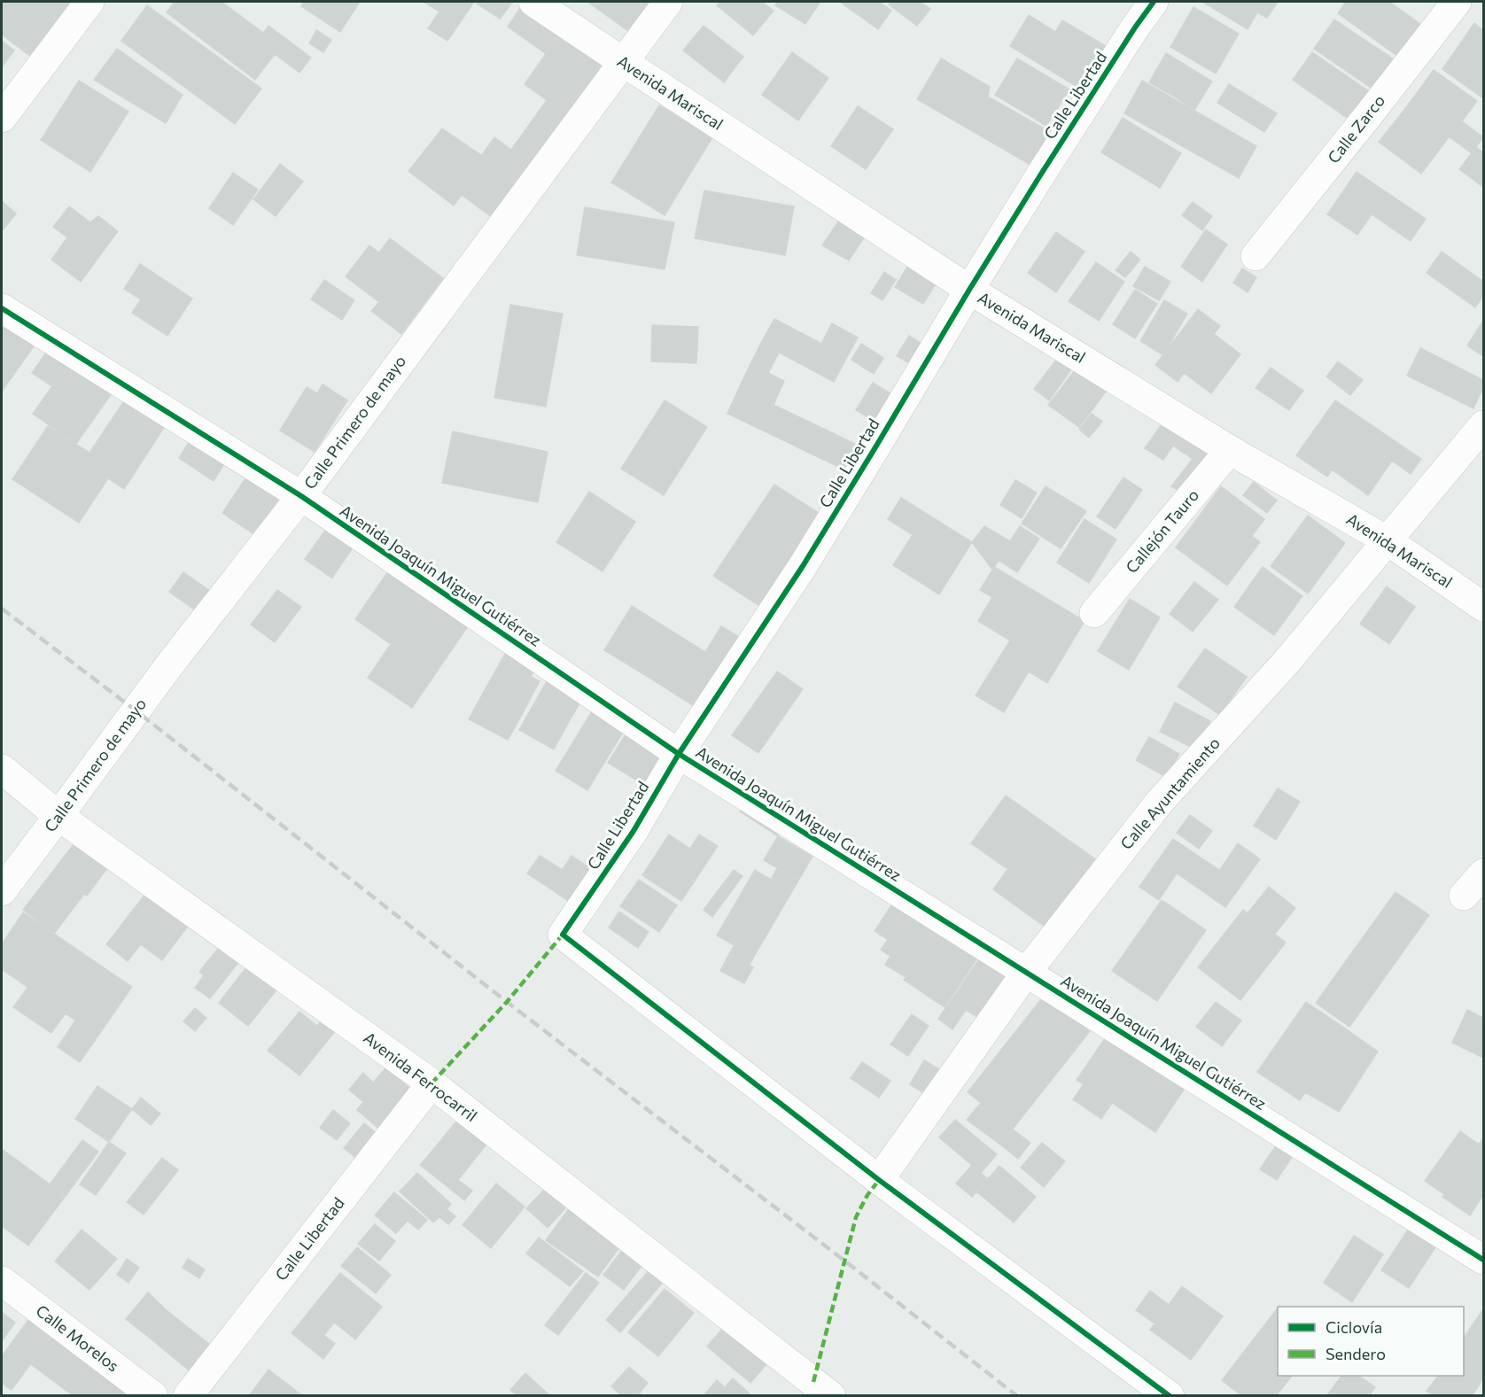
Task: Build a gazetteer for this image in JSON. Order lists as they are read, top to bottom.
{
  "streets": {
    "street": [
      "Avenida Mariscal",
      "Calle Libertad",
      "Calle Zarco",
      "Calle Primero de mayo",
      "Callejón Tauro",
      "Avenida Joaquín Miguel Gutiérrez",
      "Calle Ayuntamiento",
      "Avenida Ferrocarril",
      "Calle Morelos"
    ]
  },
  "crossings": [
    ["Avenida Mariscal", "Calle Libertad"],
    ["Avenida Mariscal", "Calle Primero de mayo"],
    ["Avenida Mariscal", "Callejón Tauro"],
    ["Avenida Mariscal", "Calle Ayuntamiento"],
    ["Calle Libertad", "Avenida Joaquín Miguel Gutiérrez"],
    ["Calle Libertad", "Calle Ayuntamiento"],
    ["Calle Libertad", "Avenida Ferrocarril"],
    ["Calle Primero de mayo", "Avenida Joaquín Miguel Gutiérrez"],
    ["Calle Primero de mayo", "Avenida Ferrocarril"],
    ["Avenida Joaquín Miguel Gutiérrez", "Calle Ayuntamiento"]
  ],
  "legend": ["Ciclovía", "Sendero"]
}
